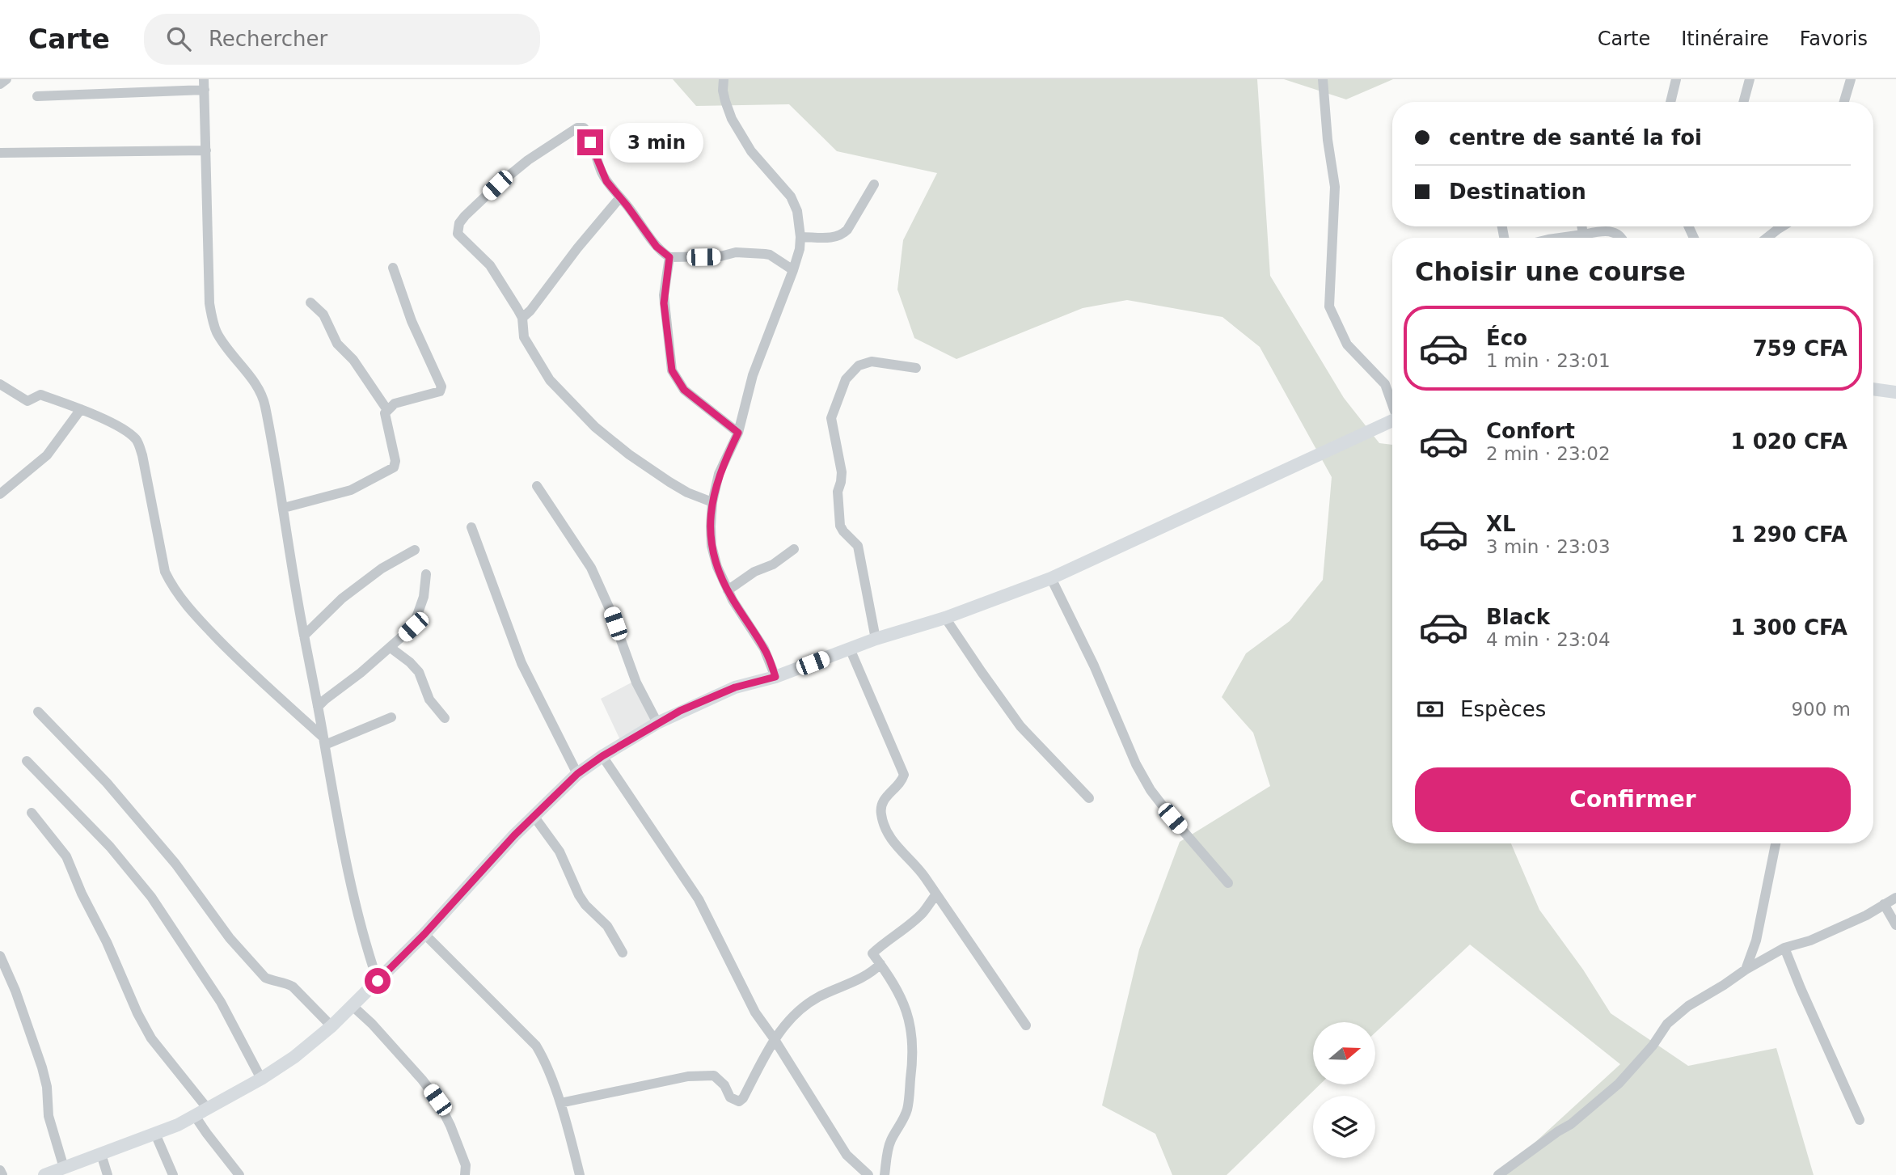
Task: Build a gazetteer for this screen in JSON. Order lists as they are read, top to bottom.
{
  "north": "right",
  "page": {
    "header": "Carte",
    "search": "Rechercher",
    "nav": ["Carte", "Itinéraire", "Favoris"],
    "banner": ["centre de santé la foi", "Destination"],
    "bubble": "3 min",
    "heading": "Choisir une course",
    "list": [
      {
        "name": "Éco",
        "note": "1 min · 23:01",
        "value": "759 CFA"
      },
      {
        "name": "Confort",
        "note": "2 min · 23:02",
        "value": "1 020 CFA"
      },
      {
        "name": "XL",
        "note": "3 min · 23:03",
        "value": "1 290 CFA"
      },
      {
        "name": "Black",
        "note": "4 min · 23:04",
        "value": "1 300 CFA"
      }
    ],
    "pay": ["Espèces", "900 m"],
    "buttons": "Confirmer"
  }
}
